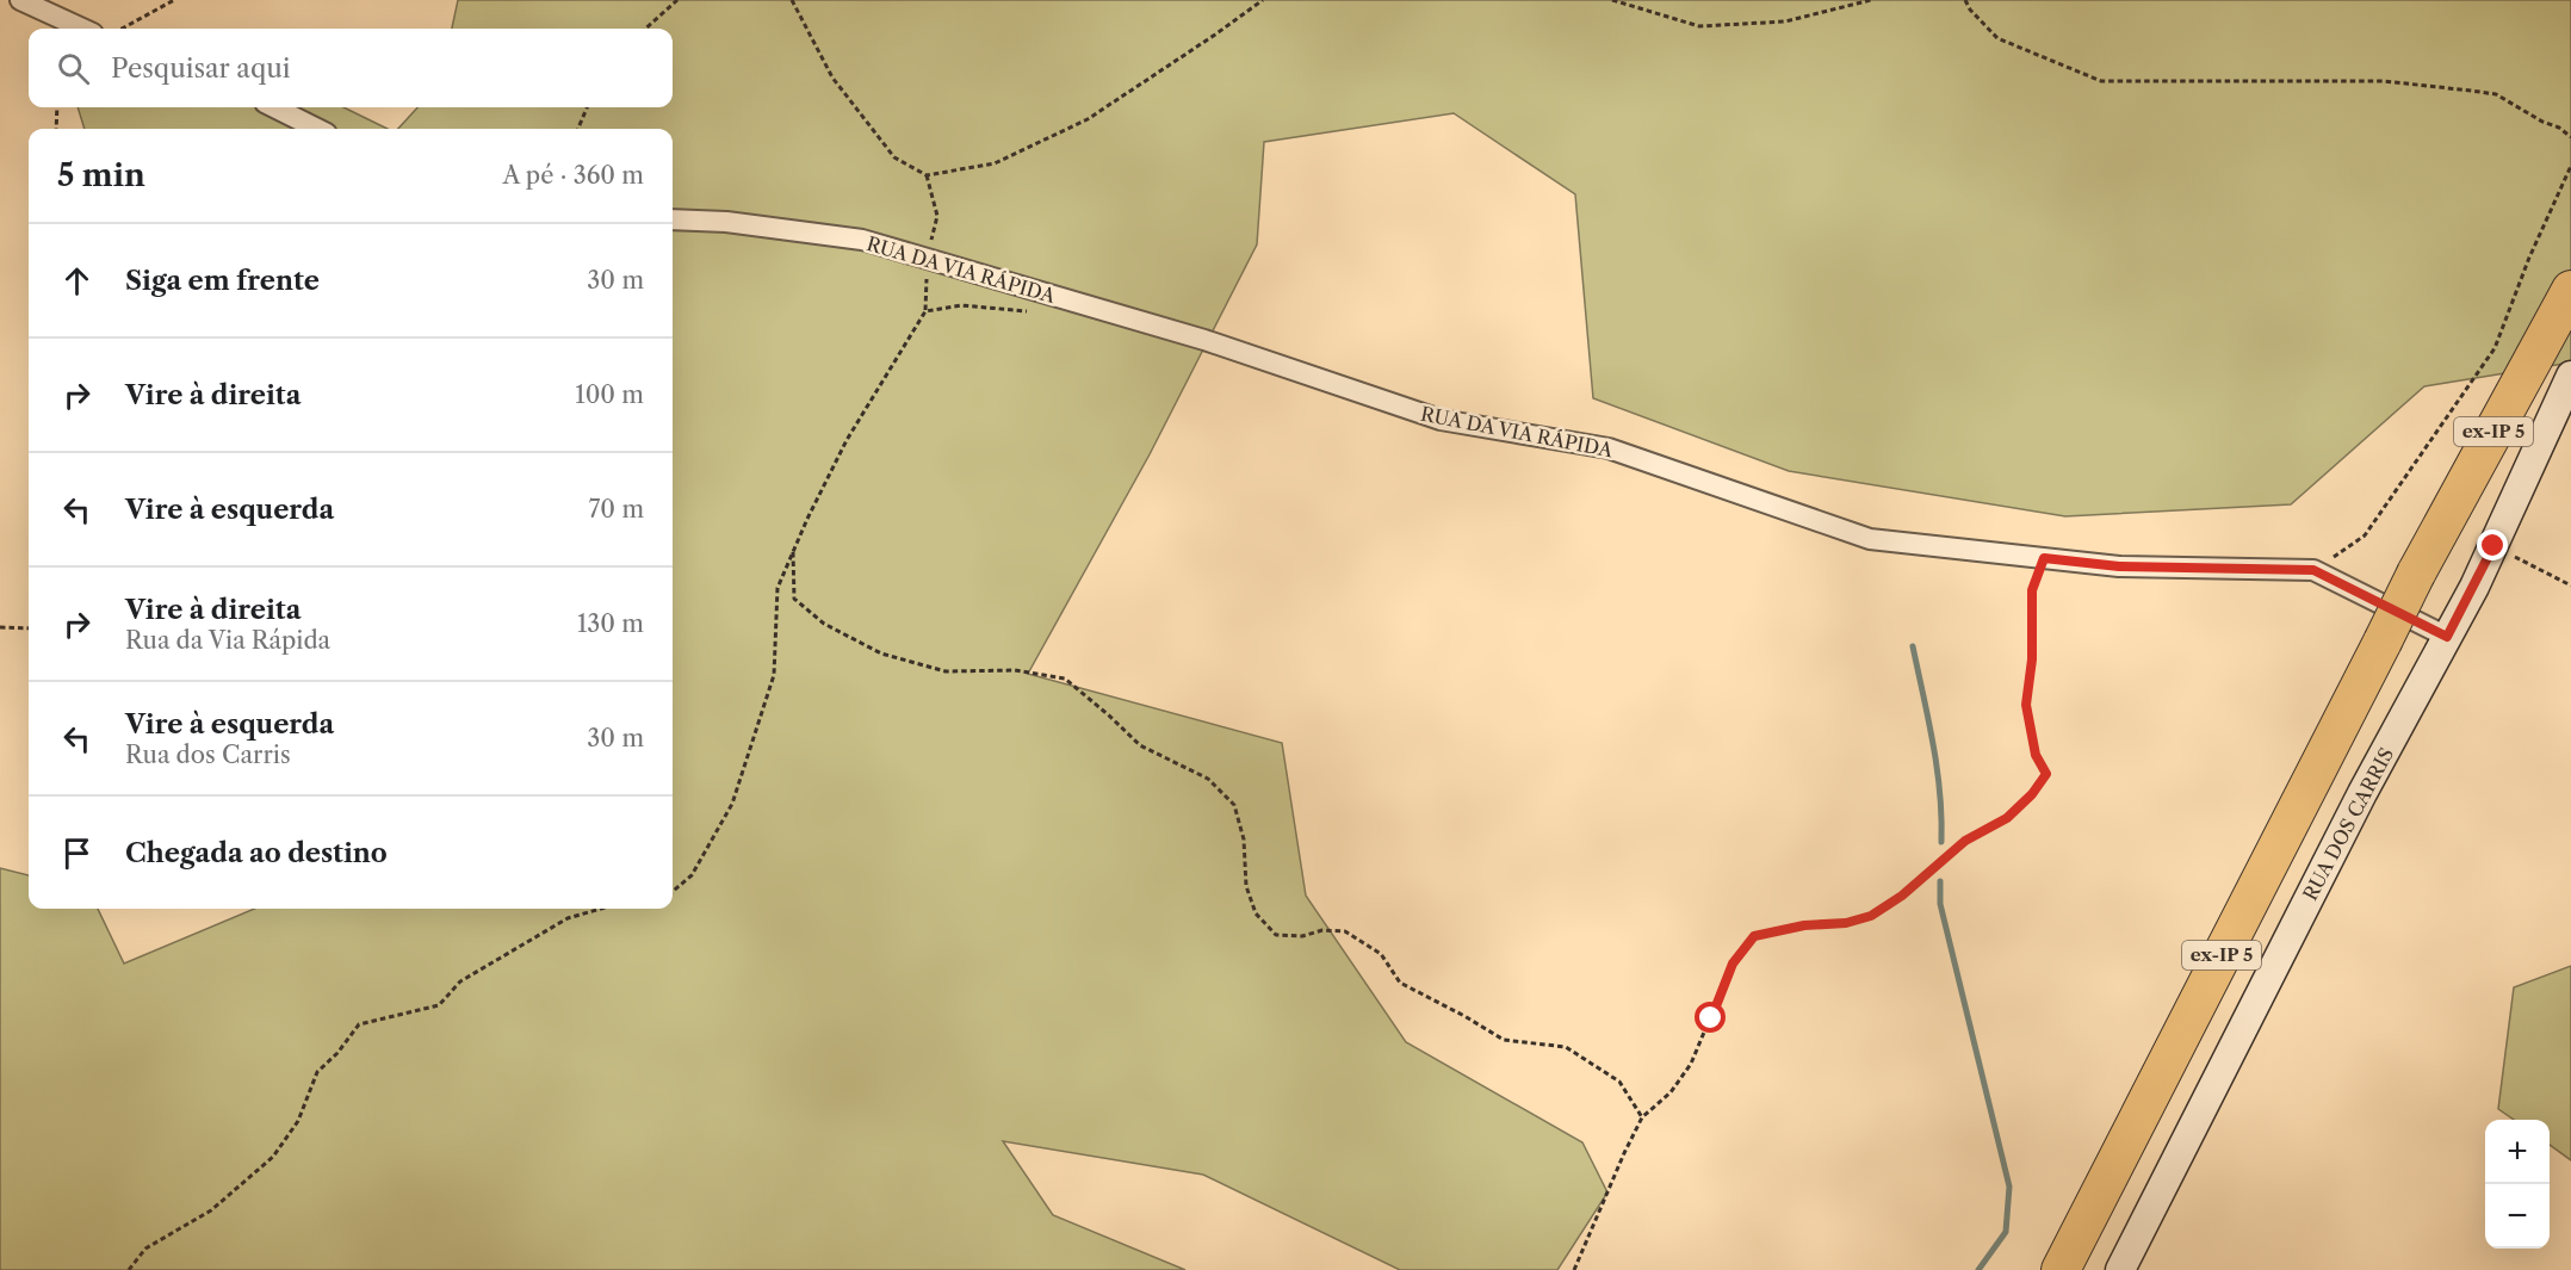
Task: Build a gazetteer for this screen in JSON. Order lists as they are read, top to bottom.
{
  "streets": {
    "highway": ["ex-IP 5"],
    "street": ["RUA DA VIA RÁPIDA", "RUA DOS CARRIS"]
  },
  "crossings": [
    ["RUA DA VIA RÁPIDA", "RUA DOS CARRIS"]
  ],
  "page": {
    "search": "Pesquisar aqui",
    "heading": ["5 min", "A pé · 360 m"],
    "list": [
      ["Siga em frente", "30 m"],
      ["Vire à direita", "100 m"],
      ["Vire à esquerda", "70 m"],
      ["Vire à direita", "Rua da Via Rápida", "130 m"],
      ["Vire à esquerda", "Rua dos Carris", "30 m"],
      "Chegada ao destino"
    ],
    "map_buttons": ["+", "−"]
  }
}
